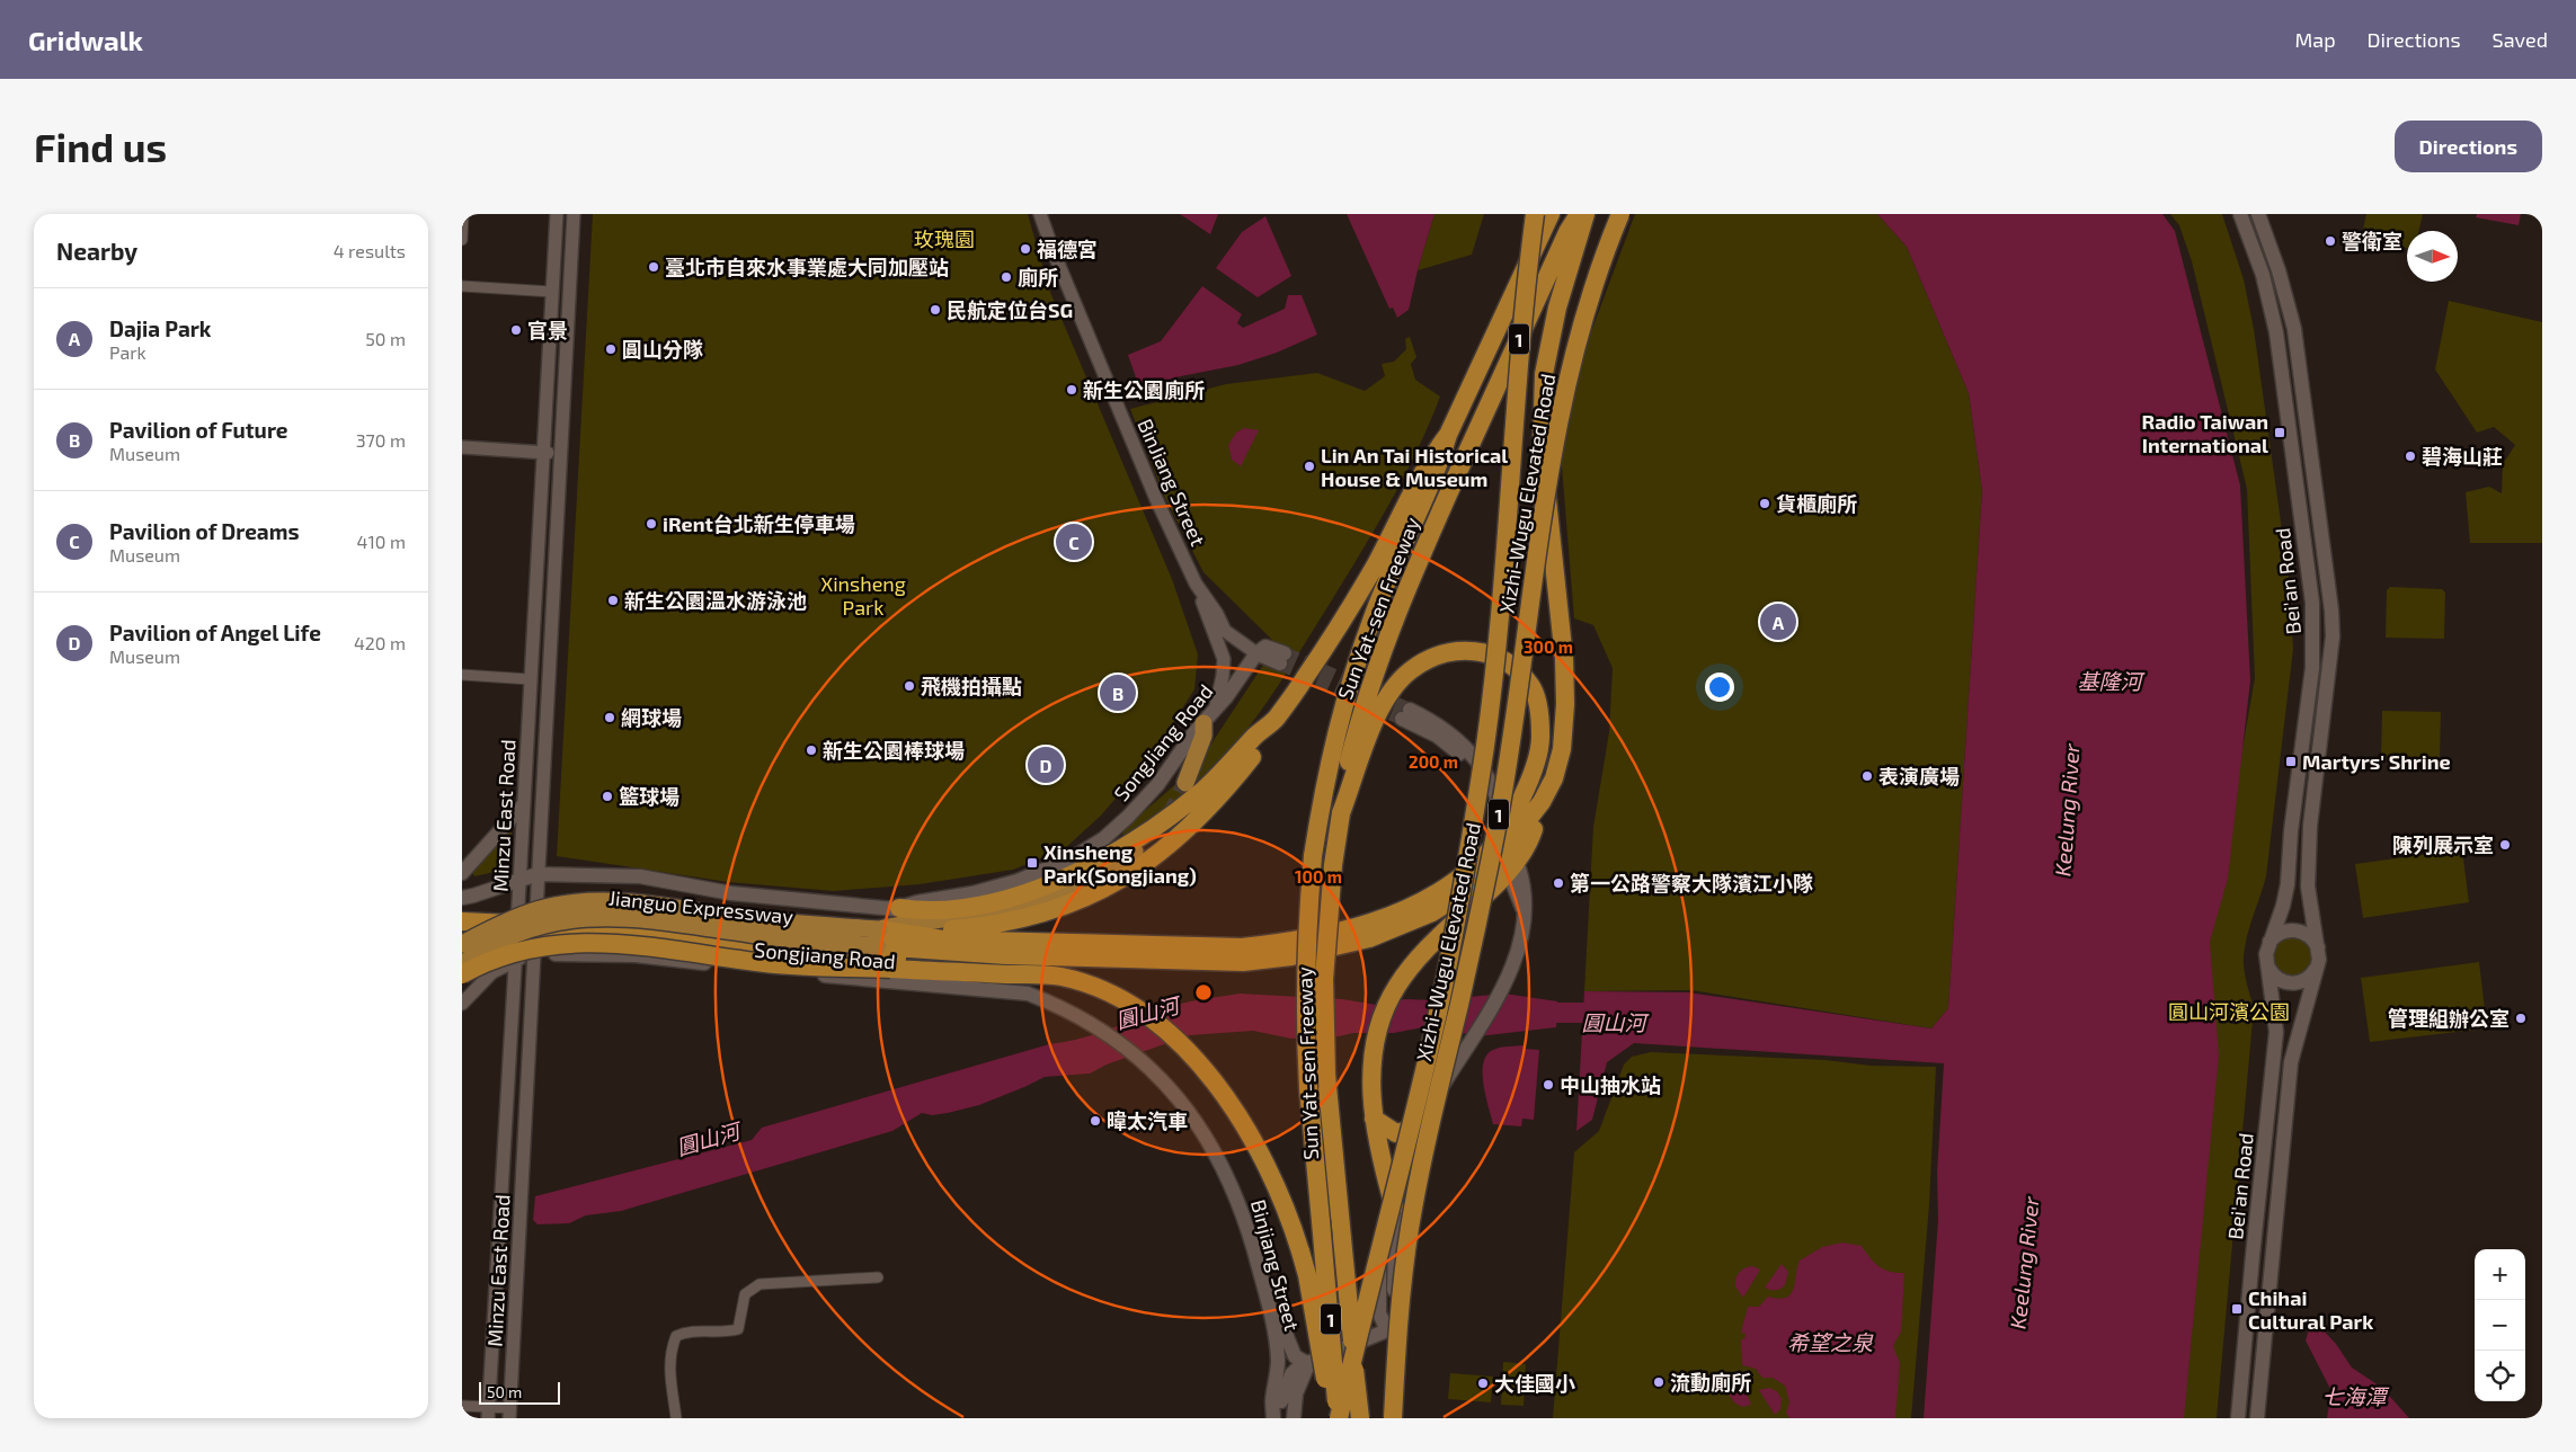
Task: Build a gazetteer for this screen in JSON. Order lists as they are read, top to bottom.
{
  "streets": {
    "highway": [
      "1",
      "Xizhi-Wugu Elevated Road",
      "Sun Yat-sen Freeway",
      "Jianguo Expressway"
    ],
    "main road": [
      "Bei'an Road",
      "SongJiang Road",
      "Songjiang Road",
      "Binjiang Street"
    ],
    "street": ["BinJiang Street", "Minzu East Road"]
  },
  "crossings": [
    ["BinJiang Street", "SongJiang Road"],
    ["BinJiang Street", "Songjiang Road"],
    ["Xizhi-Wugu Elevated Road", "Sun Yat-sen Freeway"],
    ["SongJiang Road", "Songjiang Road"],
    ["Minzu East Road", "Songjiang Road"],
    ["Jianguo Expressway", "Songjiang Road"],
    ["Songjiang Road", "Binjiang Street"]
  ],
  "water": [
    "基隆河",
    "Keelung River",
    "圓山河",
    "希望之泉",
    "七海潭"
  ],
  "parks": ["玫瑰園", "Xinsheng Park", "圓山河濱公園"],
  "places": {
    "other": [
      "警衛室",
      "福德宮",
      "臺北市自來水事業處大同加壓站",
      "廁所",
      "民航定位台SG",
      "官景",
      "圓山分隊",
      "新生公園廁所",
      "碧海山莊",
      "Lin An Tai Historical House & Museum",
      "貨櫃廁所",
      "iRent台北新生停車場",
      "新生公園溫水游泳池",
      "飛機拍攝點",
      "網球場",
      "新生公園棒球場",
      "表演廣場",
      "籃球場",
      "陳列展示室",
      "第一公路警察大隊濱江小隊",
      "管理組辦公室",
      "中山抽水站",
      "暐太汽車",
      "流動廁所",
      "大佳國小"
    ],
    "transit": [
      "Radio Taiwan International",
      "Martyrs' Shrine",
      "Xinsheng Park(Songjiang)",
      "Chihai Cultural Park"
    ]
  },
  "scale_bar": "50 m",
  "north": "right",
  "page": {
    "header": "Gridwalk",
    "nav": ["Map", "Directions", "Saved"],
    "buttons": "Directions",
    "title": "Find us",
    "heading": ["Nearby", "4 results"],
    "list": [
      {
        "mark": "A",
        "name": "Dajia Park",
        "note": "Park",
        "value": "50 m"
      },
      {
        "mark": "B",
        "name": "Pavilion of Future",
        "note": "Museum",
        "value": "370 m"
      },
      {
        "mark": "C",
        "name": "Pavilion of Dreams",
        "note": "Museum",
        "value": "410 m"
      },
      {
        "mark": "D",
        "name": "Pavilion of Angel Life",
        "note": "Museum",
        "value": "420 m"
      }
    ],
    "pins": [
      "C",
      "A",
      "B",
      "D"
    ],
    "map_buttons": ["+", "−"],
    "scale": "50 m"
  },
  "rings": ["300 m", "200 m", "100 m"]
}
